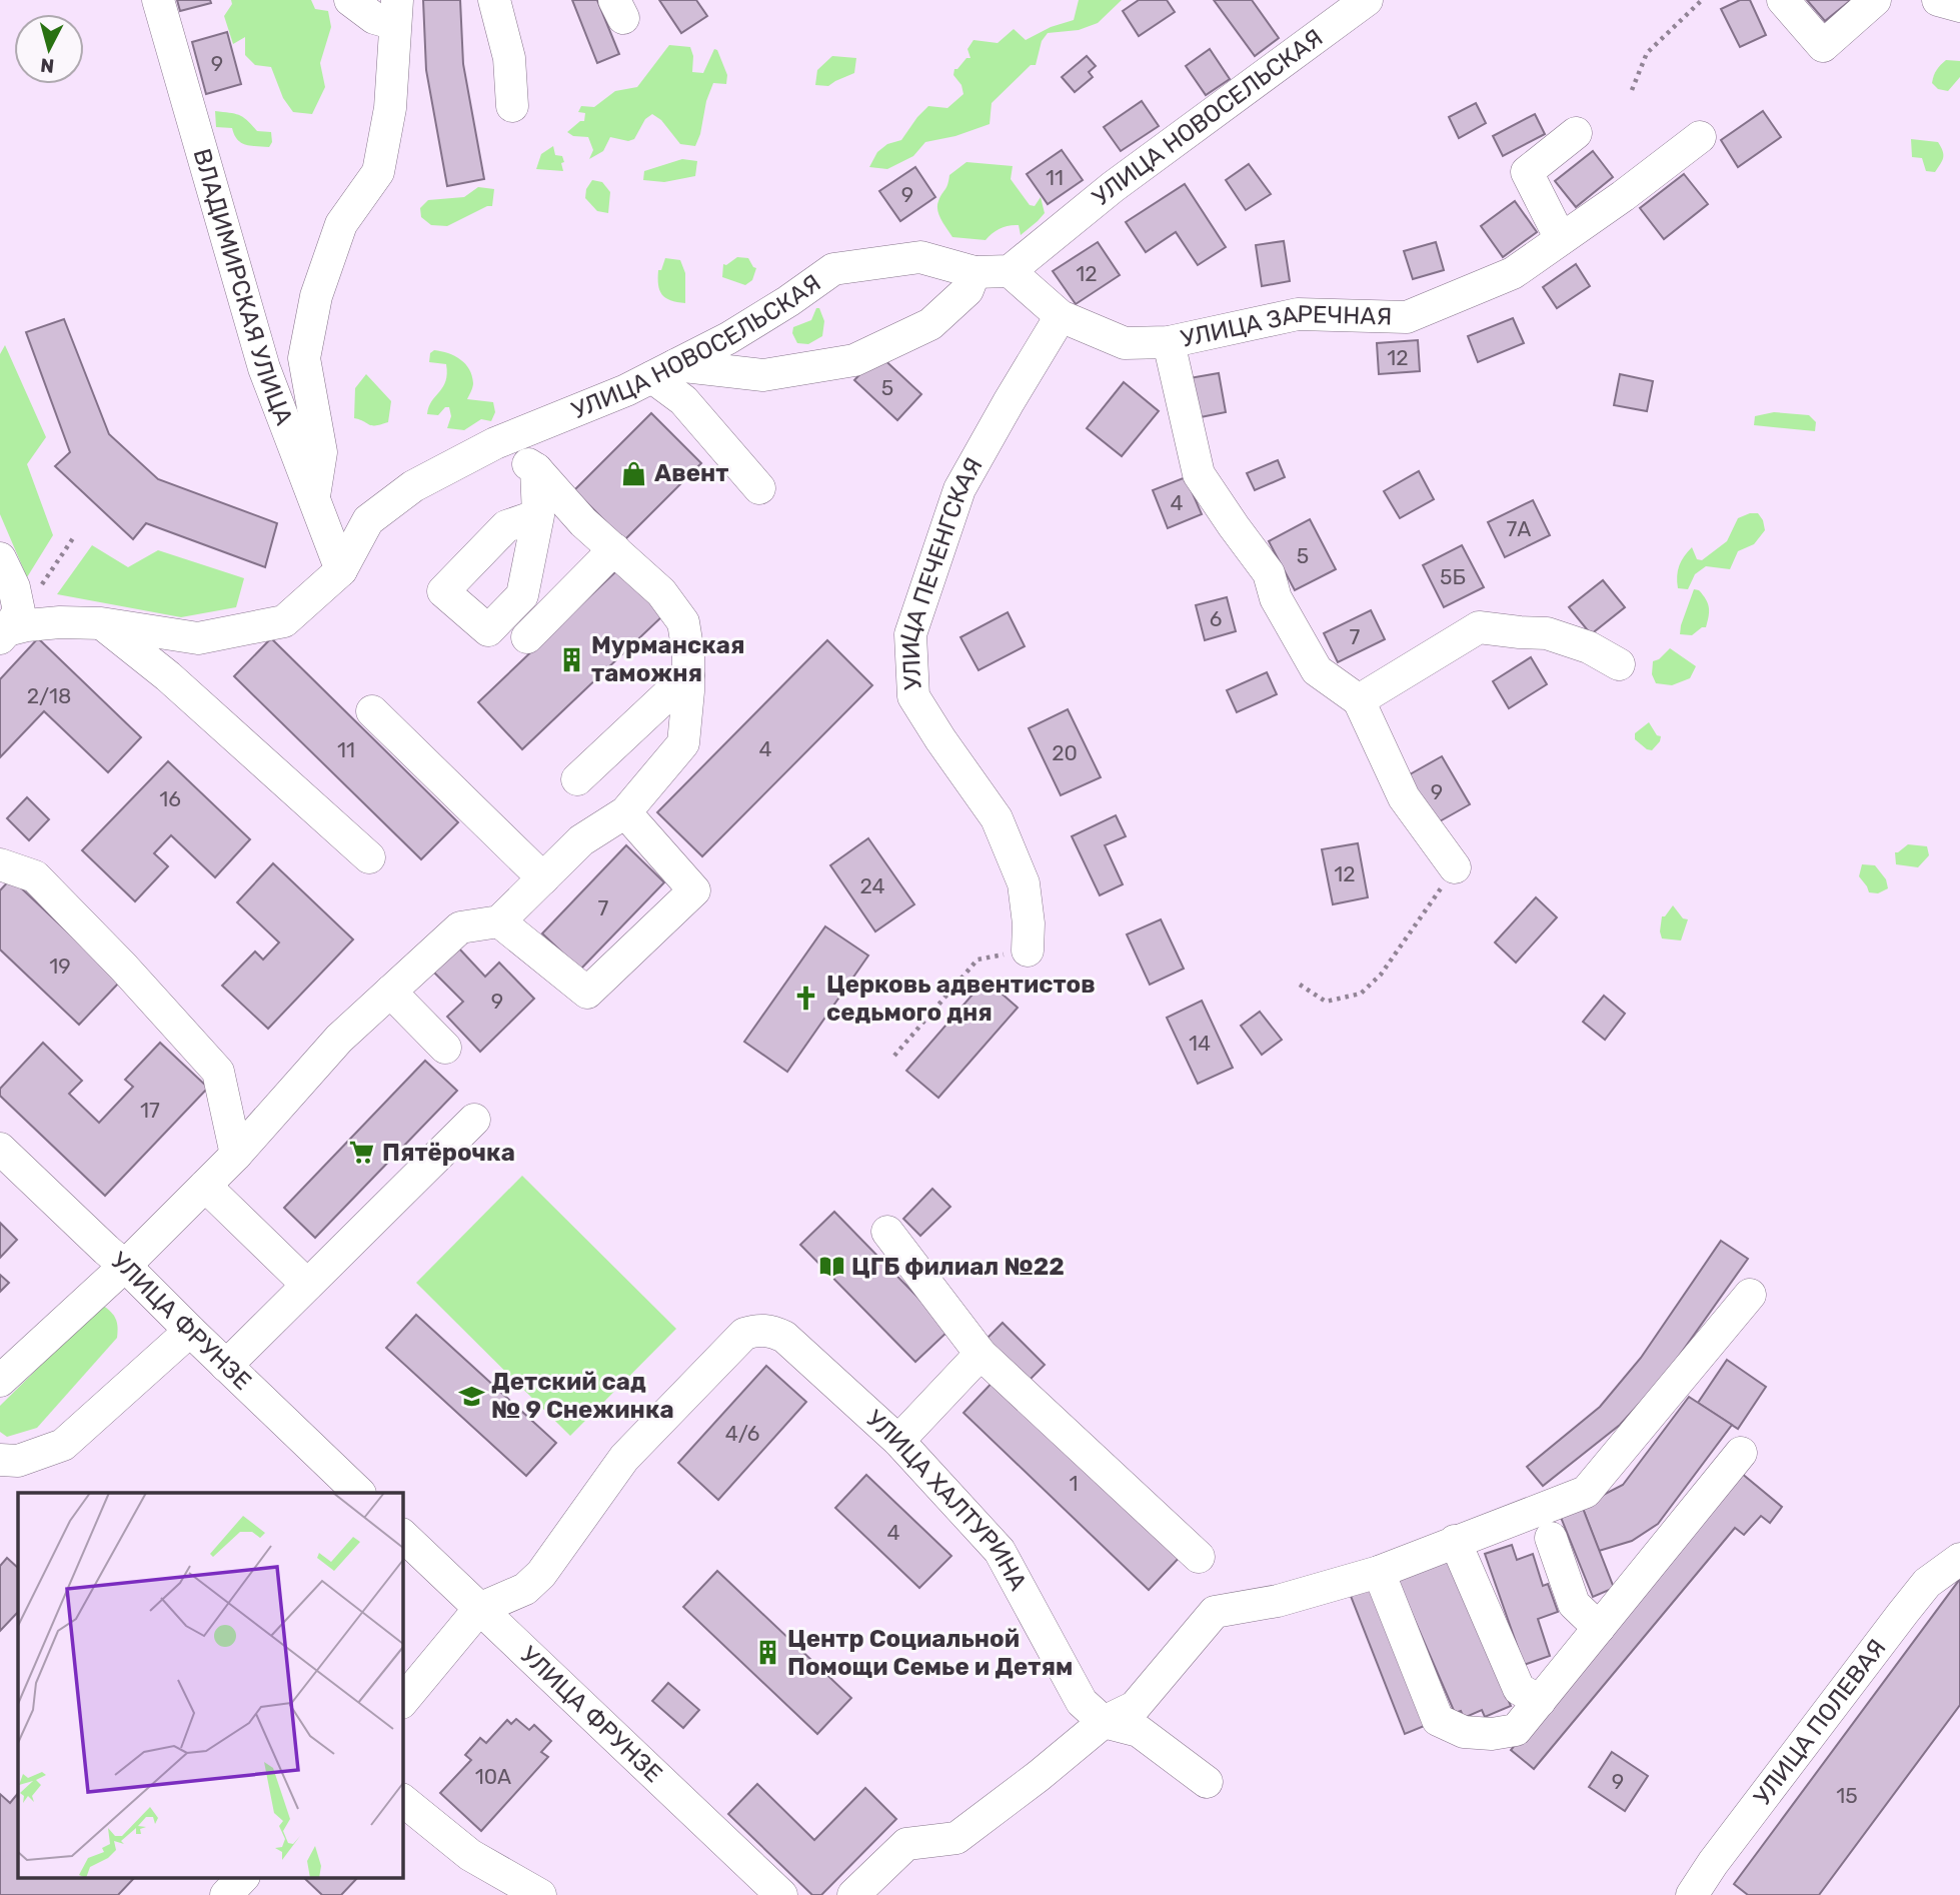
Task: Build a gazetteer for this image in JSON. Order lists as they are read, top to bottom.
{
  "streets": {
    "street": [
      "УЛИЦА НОВОСЕЛЬСКАЯ",
      "ВЛАДИМИРСКАЯ УЛИЦА",
      "УЛИЦА ЗАРЕЧНАЯ",
      "УЛИЦА ПЕЧЕНГСКАЯ",
      "УЛИЦА ФРУНЗЕ",
      "УЛИЦА ХАЛТУРИНА",
      "УЛИЦА ПОЛЕВАЯ"
    ]
  },
  "crossings": [
    ["УЛИЦА НОВОСЕЛЬСКАЯ", "ВЛАДИМИРСКАЯ УЛИЦА"],
    ["УЛИЦА НОВОСЕЛЬСКАЯ", "УЛИЦА ЗАРЕЧНАЯ"],
    ["УЛИЦА ЗАРЕЧНАЯ", "УЛИЦА ПЕЧЕНГСКАЯ"],
    ["УЛИЦА ФРУНЗЕ", "УЛИЦА ХАЛТУРИНА"]
  ],
  "places": {
    "shop": ["Авент"],
    "building": ["Мурманская таможня", "Центр Социальной Помощи Семье и Детям"],
    "church": ["Церковь адвентистов седьмого дня"],
    "supermarket": ["Пятёрочка"],
    "library": ["ЦГБ филиал №22"],
    "school or university": ["Детский сад № 9 Снежинка"]
  },
  "house_numbers": [
    "9",
    "11",
    "9",
    "12",
    "12",
    "5",
    "4",
    "7А",
    "5",
    "5Б",
    "6",
    "7",
    "2/18",
    "4",
    "11",
    "20",
    "9",
    "16",
    "12",
    "24",
    "7",
    "19",
    "9",
    "14",
    "17",
    "4/6",
    "1",
    "4",
    "10А",
    "9",
    "15"
  ],
  "north": "bottom"
}
